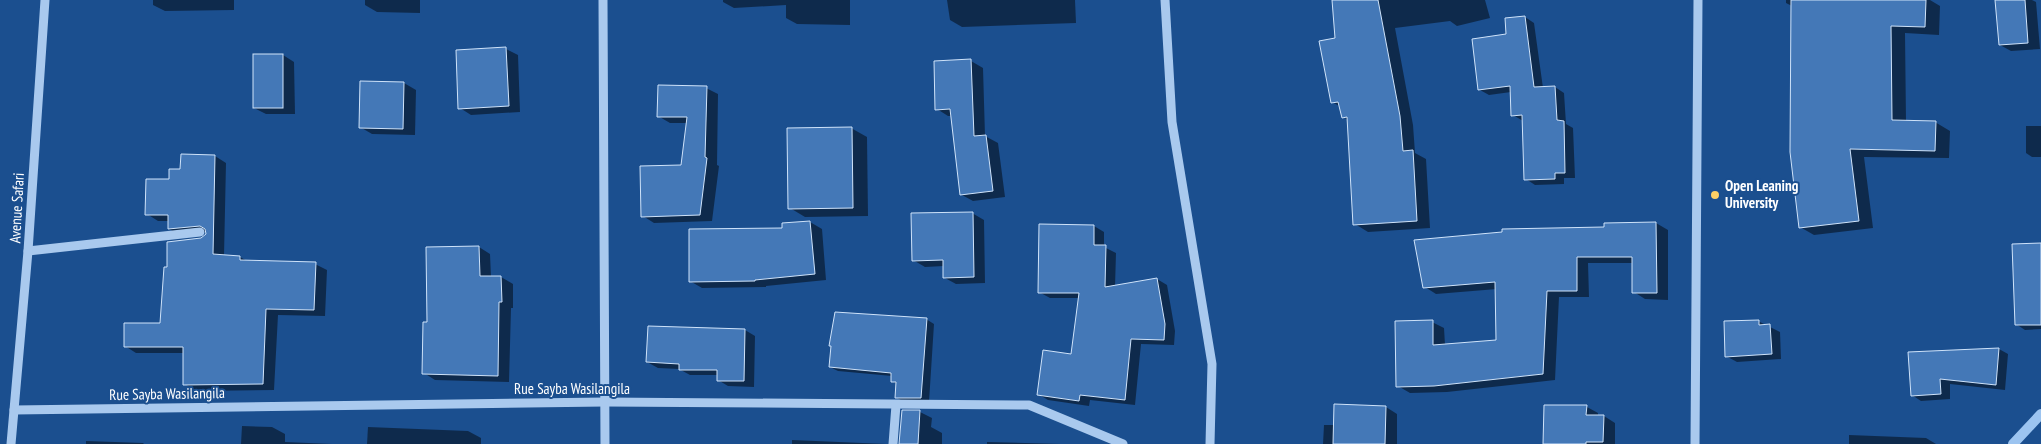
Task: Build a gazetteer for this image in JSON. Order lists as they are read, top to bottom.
{
  "streets": {
    "street": ["Avenue Safari", "Rue Sayba Wasilangila"]
  },
  "crossings": [
    ["Avenue Safari", "Rue Sayba Wasilangila"]
  ],
  "places": ["Open Leaning University"]
}
